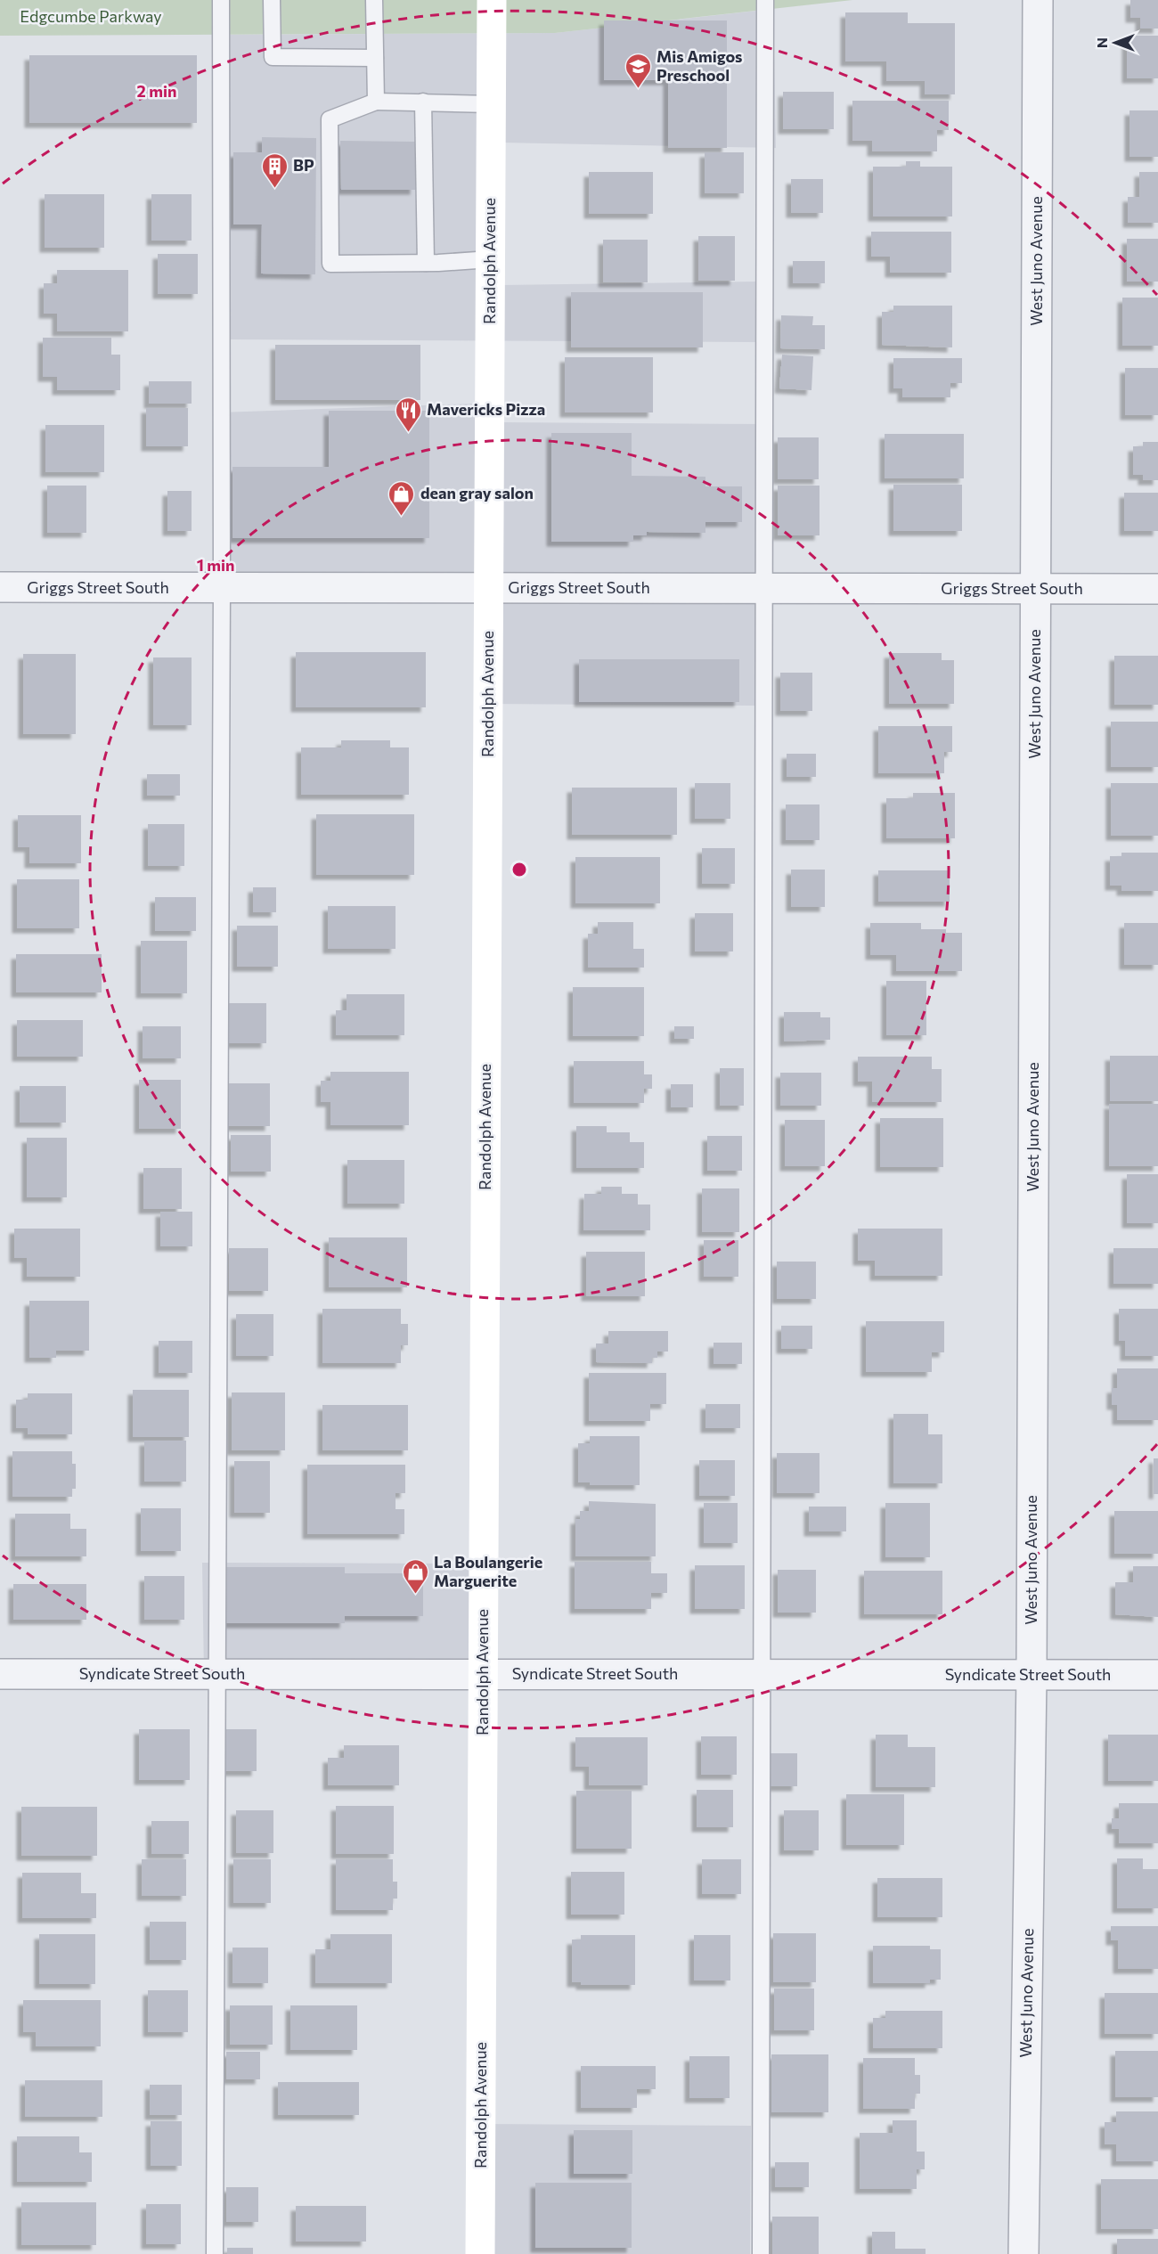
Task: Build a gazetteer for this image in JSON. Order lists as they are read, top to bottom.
{
  "streets": {
    "main road": ["Randolph Avenue"],
    "street": ["West Juno Avenue", "Griggs Street South", "Syndicate Street South"]
  },
  "crossings": [
    ["Randolph Avenue", "Griggs Street South"],
    ["Randolph Avenue", "Syndicate Street South"],
    ["West Juno Avenue", "Griggs Street South"],
    ["West Juno Avenue", "Syndicate Street South"]
  ],
  "parks": ["Edgcumbe Parkway"],
  "places": {
    "school or university": ["Mis Amigos Preschool"],
    "building": ["BP"],
    "restaurant": ["Mavericks Pizza"],
    "shop": ["dean gray salon", "La Boulangerie Marguerite"]
  },
  "north": "left",
  "rings": ["2 min", "1 min"]
}
